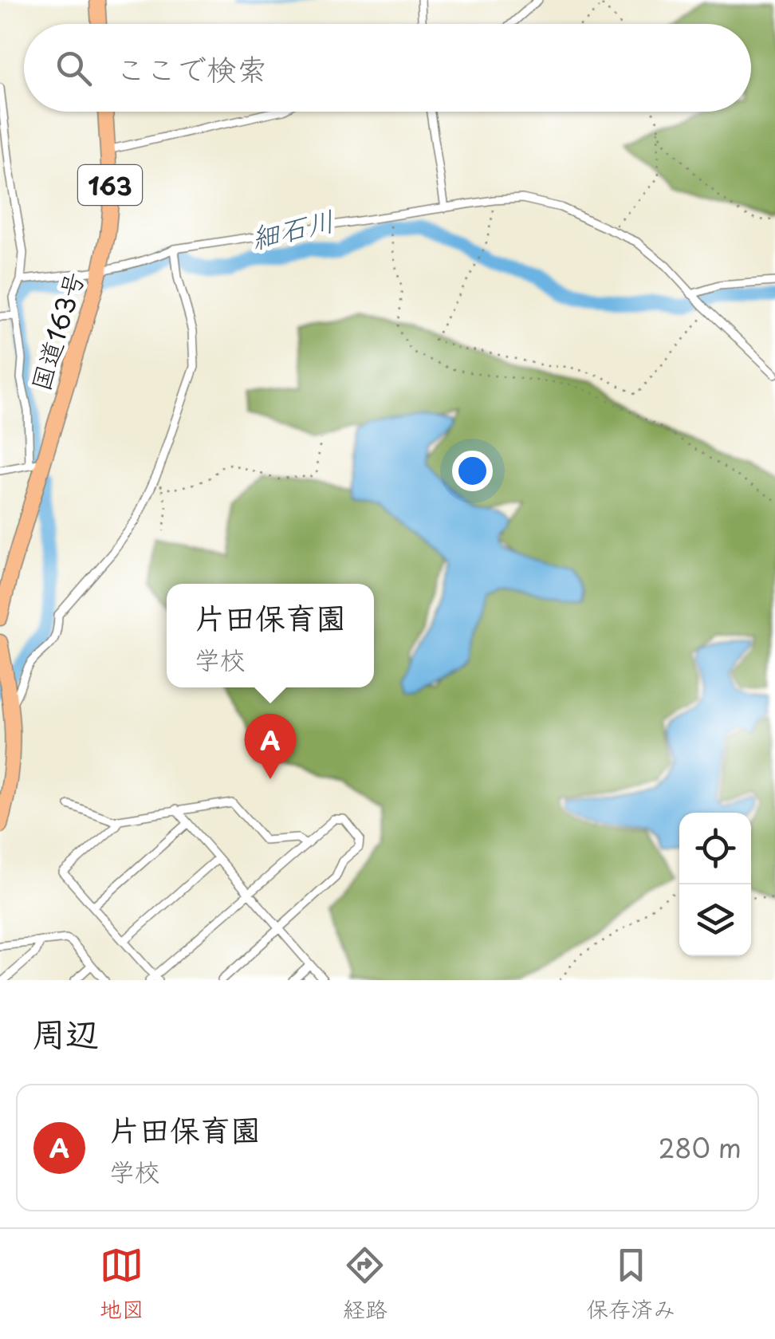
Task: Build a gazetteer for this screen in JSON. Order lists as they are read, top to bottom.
{
  "streets": {
    "highway": ["163", "国道163号"]
  },
  "water": ["細石川"],
  "page": {
    "search": "ここで検索",
    "popup": ["片田保育園", "学校"],
    "pins": "A",
    "heading": "周辺",
    "list": [
      {
        "mark": "A",
        "name": "片田保育園",
        "note": "学校",
        "value": "280 m"
      }
    ],
    "nav": ["地図", "経路", "保存済み"]
  }
}
